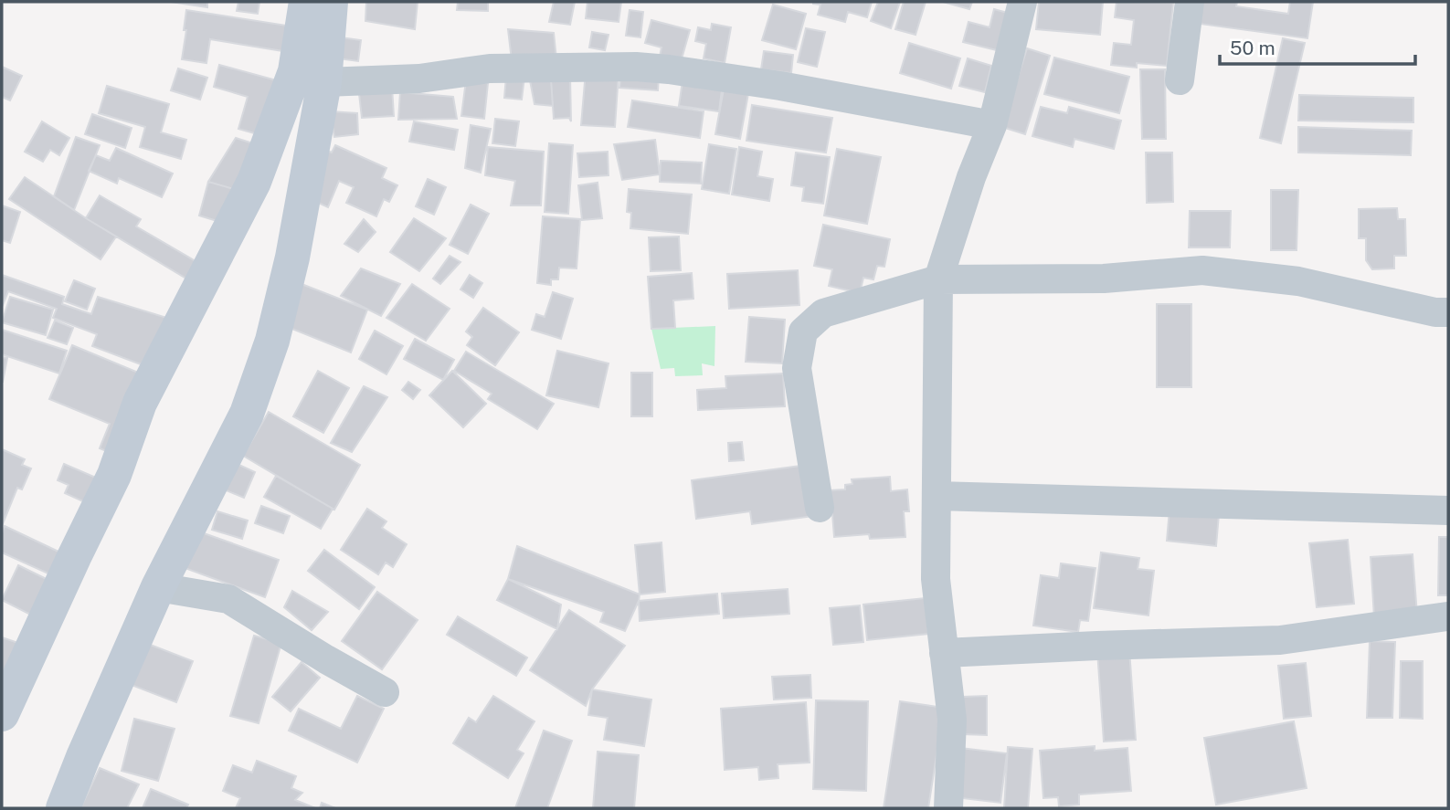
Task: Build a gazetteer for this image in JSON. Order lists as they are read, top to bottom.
{
  "scale_bar": "50 m"
}
